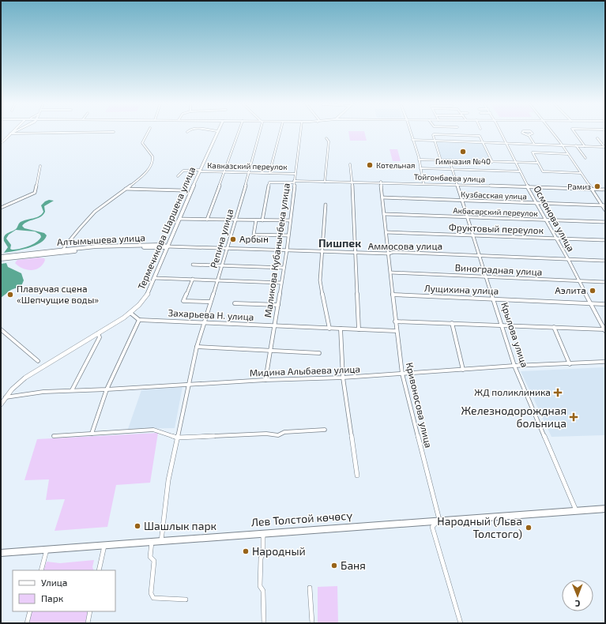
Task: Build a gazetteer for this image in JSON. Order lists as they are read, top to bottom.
{
  "streets": {
    "main road": ["Лев Толстой көчөсү"],
    "street": [
      "Кавказский переулок",
      "Тойгонбаева улица",
      "Кузбасская улица",
      "Акбасарский переулок",
      "Осмонова улица",
      "Термечикова Шаршена улица",
      "Фруктовый переулок",
      "Репина улица",
      "Алтымышева улица",
      "Аммосова улица",
      "Маликова Кубанычбека улица",
      "Виноградная улица",
      "Лущихина улица",
      "Захарьева Н. улица",
      "Крылова улица",
      "Мидина Алыбаева улица",
      "Кривоносова улица"
    ]
  },
  "crossings": [
    ["Кавказский переулок", "Термечикова Шаршена улица"],
    ["Кавказский переулок", "Репина улица"],
    ["Кавказский переулок", "Маликова Кубанычбека улица"],
    ["Тойгонбаева улица", "Осмонова улица"],
    ["Тойгонбаева улица", "Маликова Кубанычбека улица"],
    ["Тойгонбаева улица", "Крылова улица"],
    ["Тойгонбаева улица", "Кривоносова улица"],
    ["Кузбасская улица", "Осмонова улица"],
    ["Кузбасская улица", "Крылова улица"],
    ["Кузбасская улица", "Кривоносова улица"],
    ["Акбасарский переулок", "Осмонова улица"],
    ["Акбасарский переулок", "Крылова улица"],
    ["Акбасарский переулок", "Кривоносова улица"],
    ["Осмонова улица", "Фруктовый переулок"],
    ["Осмонова улица", "Аммосова улица"],
    ["Осмонова улица", "Виноградная улица"],
    ["Осмонова улица", "Лущихина улица"],
    ["Термечикова Шаршена улица", "Алтымышева улица"],
    ["Термечикова Шаршена улица", "Аммосова улица"],
    ["Термечикова Шаршена улица", "Мидина Алыбаева улица"],
    ["Фруктовый переулок", "Крылова улица"],
    ["Фруктовый переулок", "Кривоносова улица"],
    ["Репина улица", "Аммосова улица"],
    ["Репина улица", "Захарьева Н. улица"],
    ["Репина улица", "Мидина Алыбаева улица"],
    ["Репина улица", "Лев Толстой көчөсү"],
    ["Алтымышева улица", "Аммосова улица"],
    ["Аммосова улица", "Маликова Кубанычбека улица"],
    ["Аммосова улица", "Крылова улица"],
    ["Аммосова улица", "Кривоносова улица"],
    ["Маликова Кубанычбека улица", "Захарьева Н. улица"],
    ["Маликова Кубанычбека улица", "Мидина Алыбаева улица"],
    ["Виноградная улица", "Крылова улица"],
    ["Виноградная улица", "Кривоносова улица"],
    ["Лущихина улица", "Крылова улица"],
    ["Лущихина улица", "Кривоносова улица"],
    ["Захарьева Н. улица", "Кривоносова улица"],
    ["Крылова улица", "Мидина Алыбаева улица"],
    ["Крылова улица", "Лев Толстой көчөсү"],
    ["Мидина Алыбаева улица", "Кривоносова улица"],
    ["Кривоносова улица", "Лев Толстой көчөсү"]
  ],
  "districts": ["Пишпек"],
  "places": {
    "other": [
      "Гимназия №40",
      "Котельная",
      "Рамиз",
      "Арбын",
      "Аэлита",
      "Плавучая сцена «Шепчущие воды»",
      "Шашлык парк",
      "Народный (Льва Толстого)",
      "Народный",
      "Баня"
    ],
    "health": ["ЖД поликлиника", "Железнодорождная больница"]
  },
  "legend": ["Улица", "Парк"],
  "north": "bottom"
}
